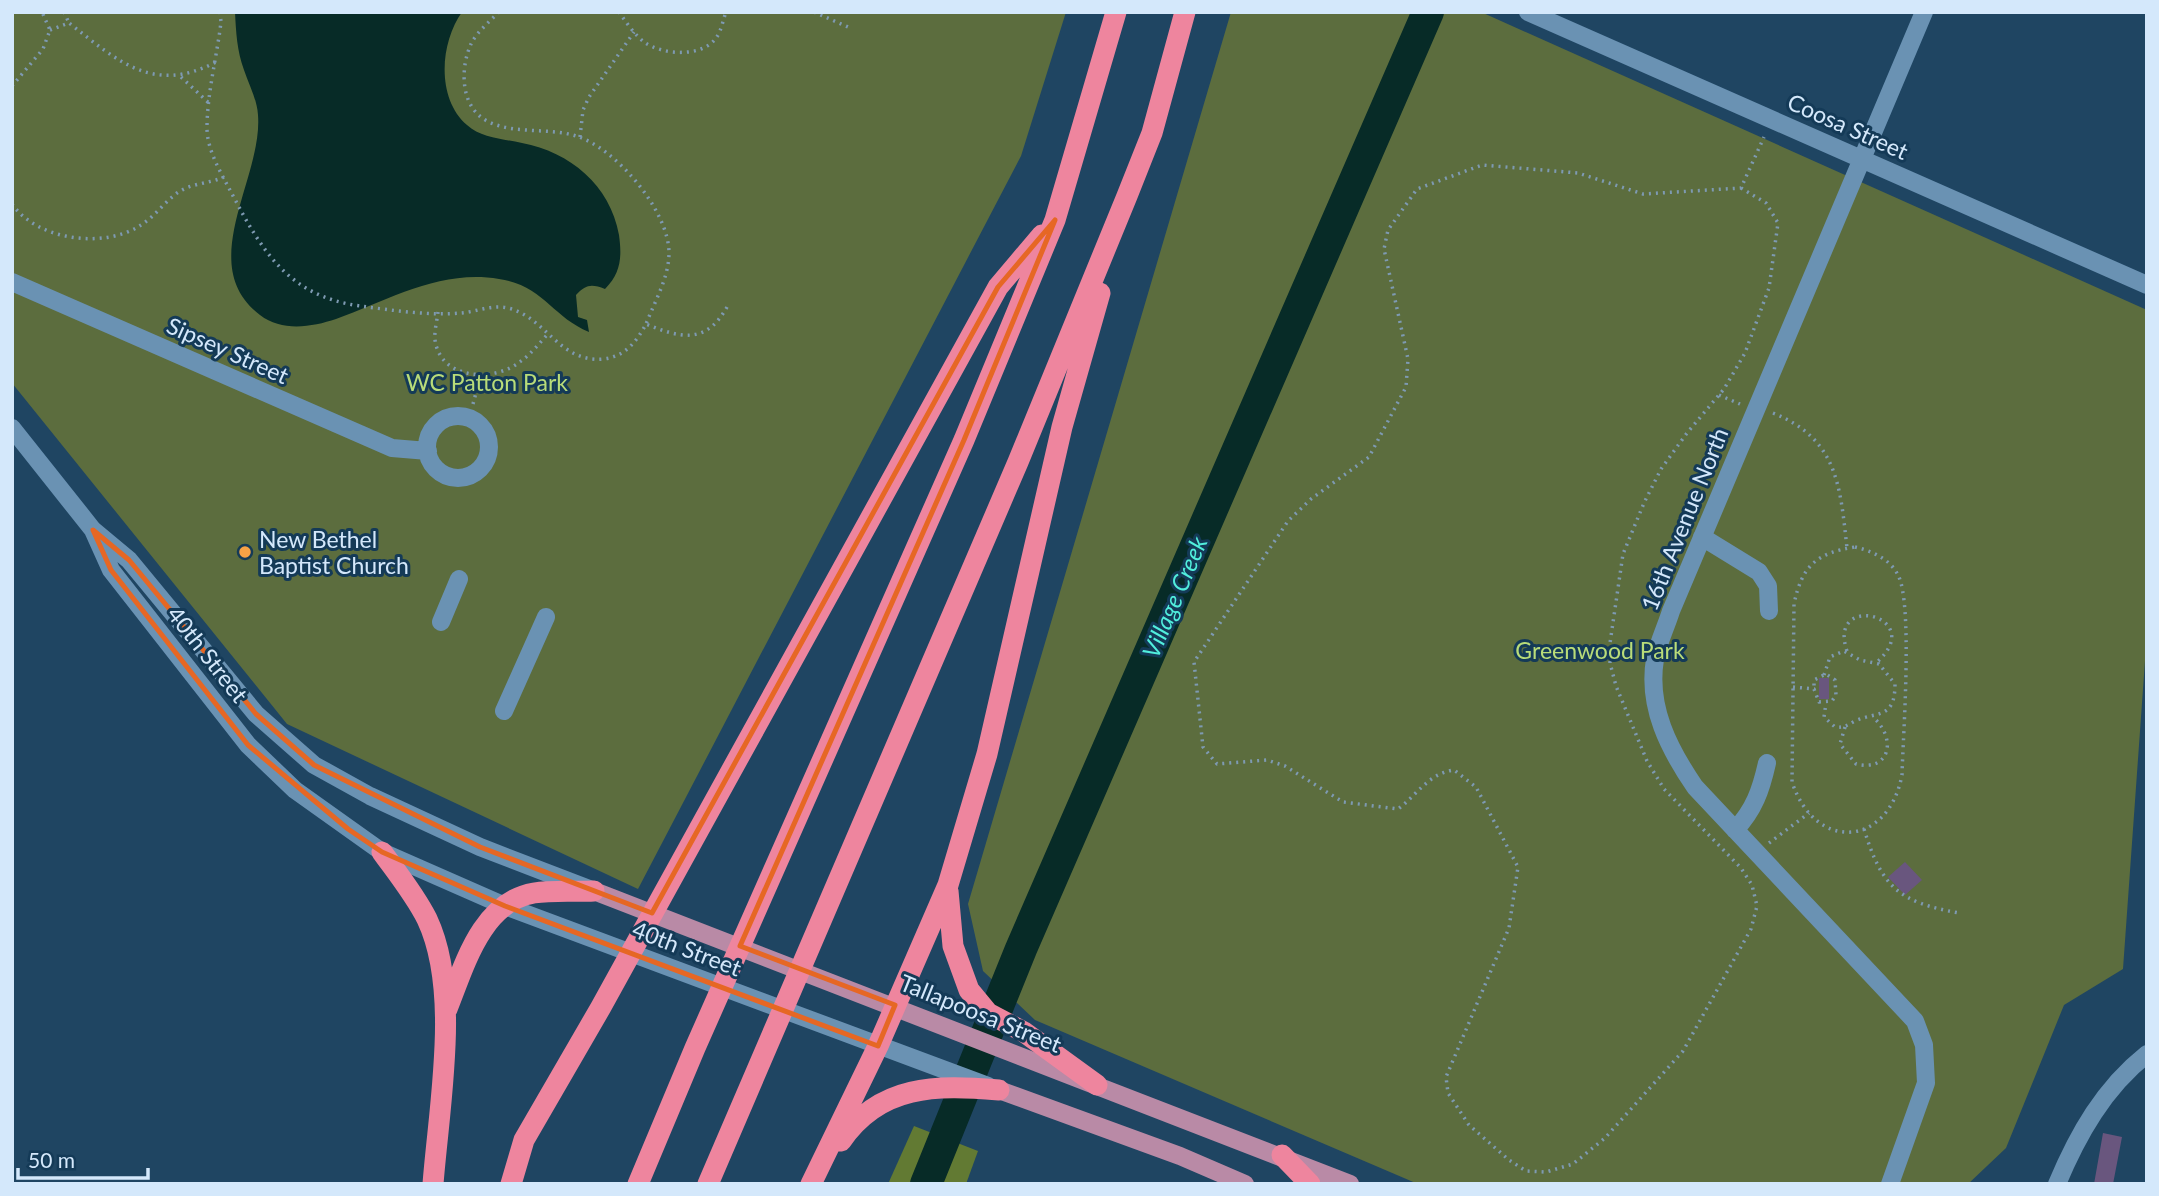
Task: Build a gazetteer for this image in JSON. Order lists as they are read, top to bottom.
{
  "streets": {
    "main road": ["Tallapoosa Street"],
    "street": [
      "Coosa Street",
      "Sipsey Street",
      "16th Avenue North",
      "40th Street"
    ]
  },
  "crossings": [
    ["Coosa Street", "16th Avenue North"],
    ["40th Street", "Tallapoosa Street"]
  ],
  "water": ["Village Creek"],
  "parks": ["WC Patton Park", "Greenwood Park"],
  "places": ["New Bethel Baptist Church"],
  "scale_bar": "50 m"
}
